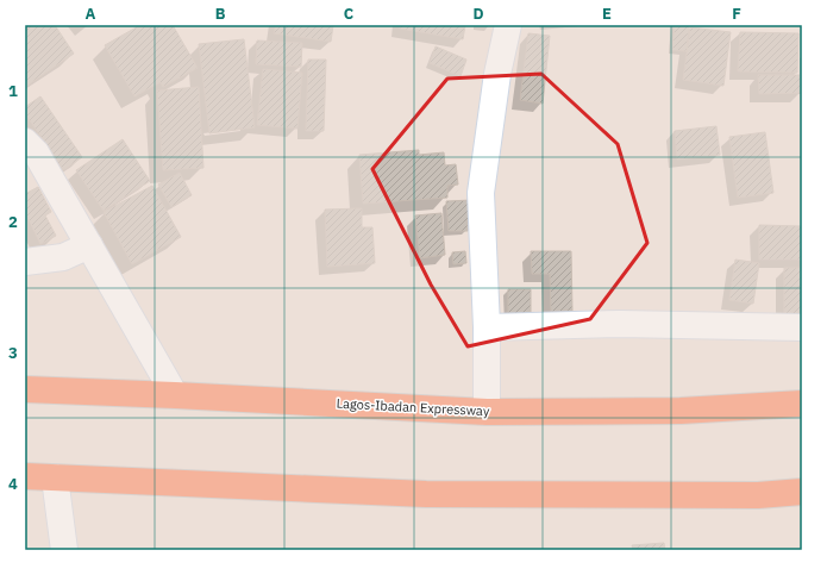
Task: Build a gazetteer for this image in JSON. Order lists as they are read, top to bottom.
{
  "streets": {
    "highway": ["Lagos-Ibadan Expressway"]
  },
  "grid": {
    "columns": [
      "A",
      "B",
      "C",
      "D",
      "E",
      "F"
    ],
    "rows": [
      "1",
      "2",
      "3",
      "4"
    ]
  }
}
